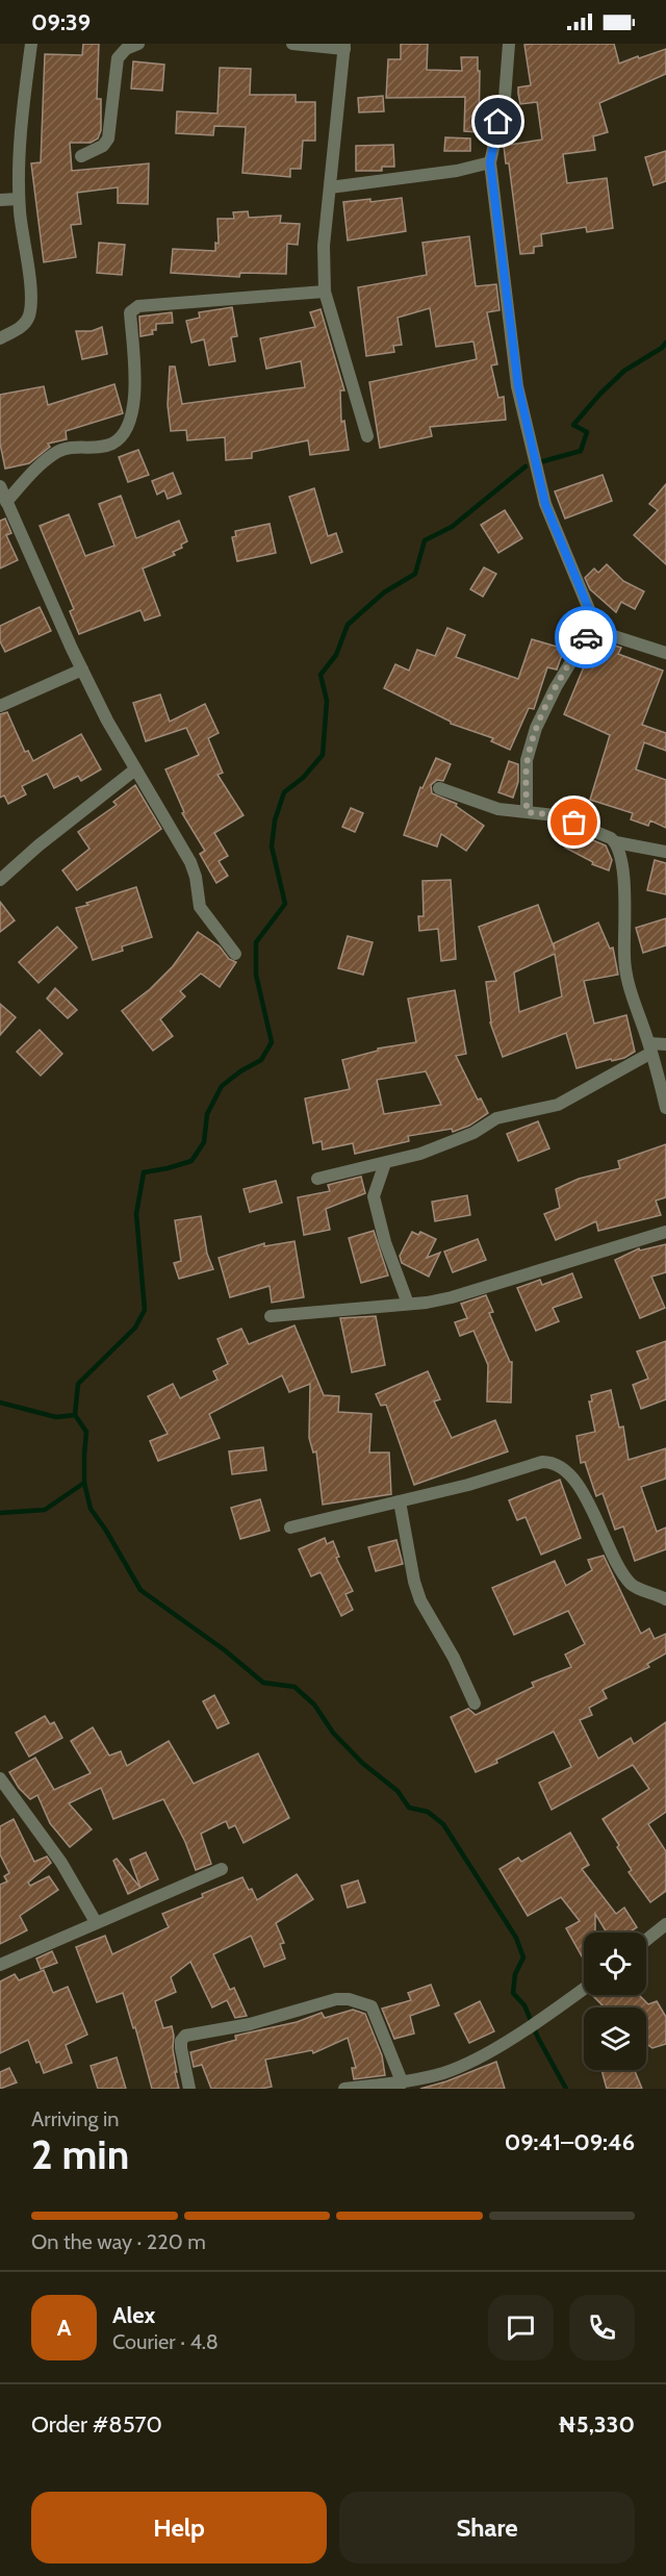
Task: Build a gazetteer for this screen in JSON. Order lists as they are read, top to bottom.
{
  "page": {
    "status": "09:39",
    "heading": ["2 min", "Arriving in", "09:41–09:46"],
    "panel": [
      "Alex",
      "Courier · 4.8",
      "Order #8570",
      "₦5,330"
    ],
    "bar": "On the way · 220 m",
    "round": "A",
    "buttons": ["Help", "Share"]
  }
}
